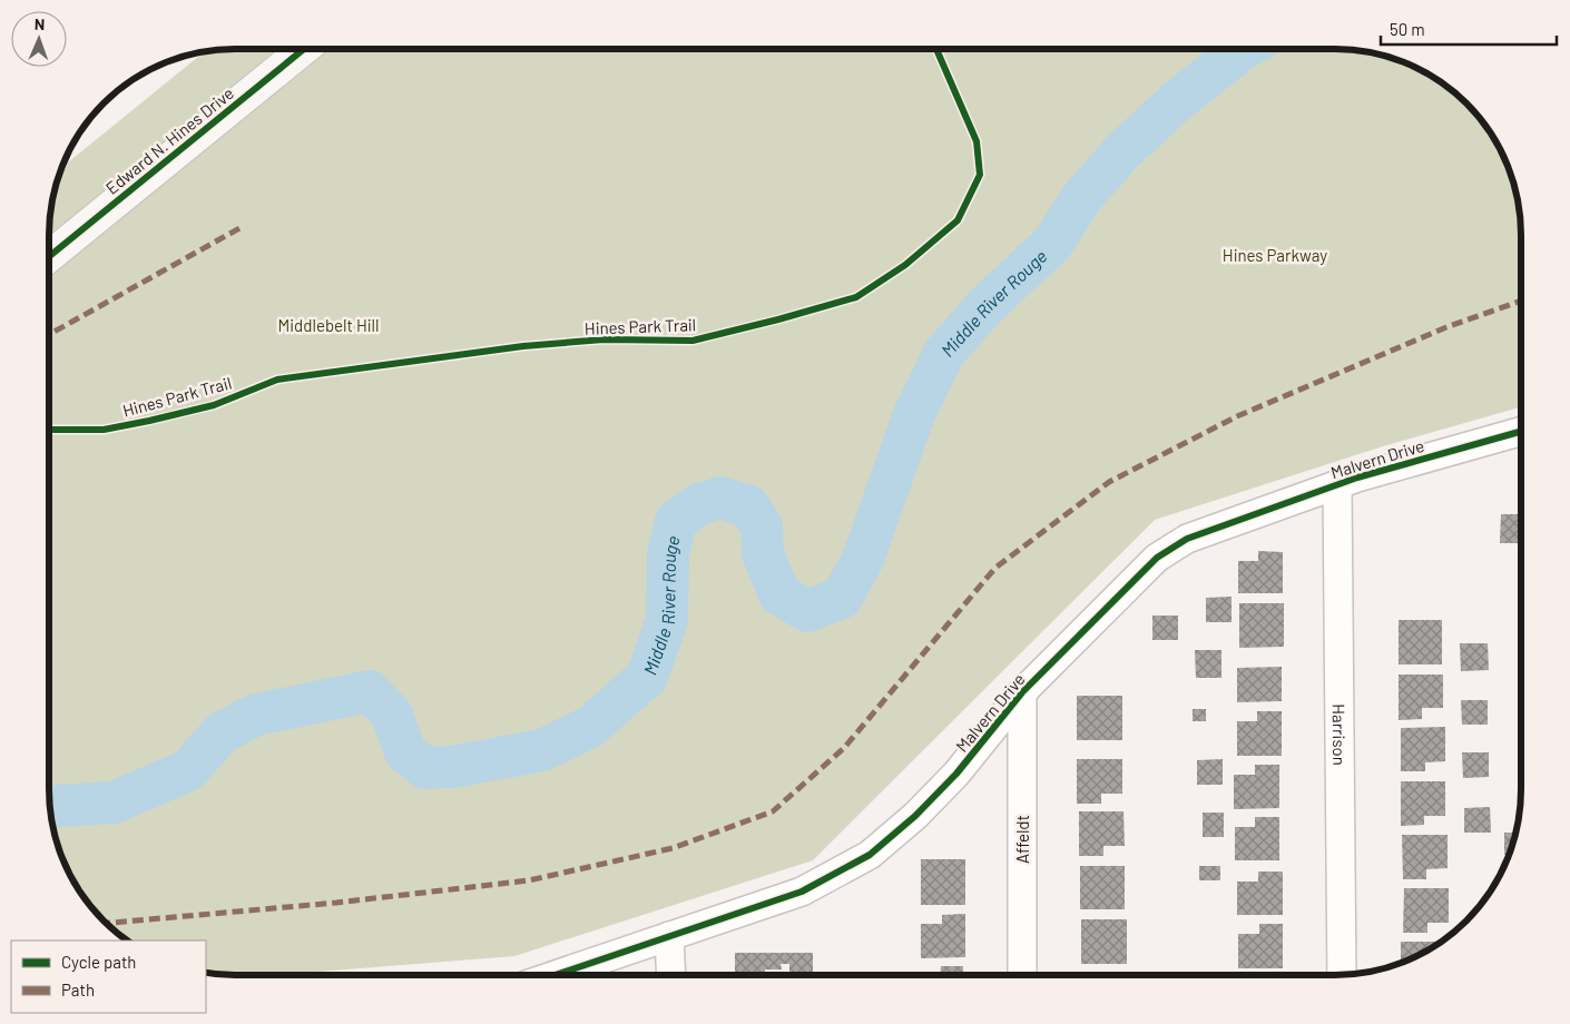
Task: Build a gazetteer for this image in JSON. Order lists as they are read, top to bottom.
{
  "streets": {
    "street": [
      "Edward N. Hines Drive",
      "Malvern Drive",
      "Harrison",
      "Affeldt"
    ],
    "cycle path": ["Hines Park Trail"]
  },
  "crossings": [
    ["Malvern Drive", "Harrison"],
    ["Malvern Drive", "Affeldt"]
  ],
  "water": ["Middle River Rouge"],
  "parks": ["Hines Parkway", "Middlebelt Hill"],
  "legend": ["Cycle path", "Path"],
  "scale_bar": "50 m",
  "north": "top"
}
